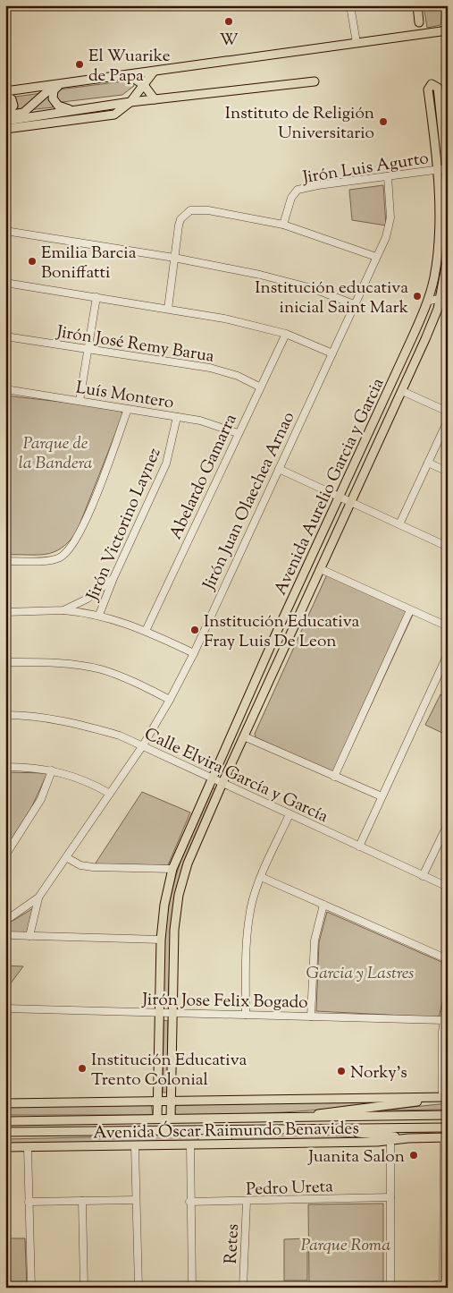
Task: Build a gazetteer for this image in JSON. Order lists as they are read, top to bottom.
{
  "streets": {
    "main road": ["Avenida Aurelio Garcia y Garcia", "Avenida Óscar Raimundo Benavides"],
    "street": [
      "Jirón Luis Agurto",
      "Jirón José Remy Barua",
      "Luís Montero",
      "Abelardo Gamarra",
      "Jirón Juan Olaechea Arnao",
      "Jirón Victorino Laynez",
      "Calle Elvira García y García",
      "Jirón Jose Felix Bogado",
      "Pedro Ureta",
      "Retes"
    ]
  },
  "crossings": [
    ["Jirón Luis Agurto", "Avenida Aurelio Garcia y Garcia"],
    ["Jirón Luis Agurto", "Jirón Juan Olaechea Arnao"],
    ["Jirón José Remy Barua", "Abelardo Gamarra"],
    ["Luís Montero", "Abelardo Gamarra"],
    ["Luís Montero", "Jirón Victorino Laynez"],
    ["Avenida Aurelio Garcia y Garcia", "Calle Elvira García y García"],
    ["Avenida Aurelio Garcia y Garcia", "Jirón Jose Felix Bogado"],
    ["Avenida Aurelio Garcia y Garcia", "Avenida Óscar Raimundo Benavides"],
    ["Jirón Juan Olaechea Arnao", "Calle Elvira García y García"],
    ["Pedro Ureta", "Retes"]
  ],
  "parks": ["Parque de la Bandera", "Garcia y Lastres", "Parque Roma"],
  "places": [
    "W",
    "El Wuarike de Papa",
    "Instituto de Religión Universitario",
    "Emilia Barcia Boniffatti",
    "Institución educativa inicial Saint Mark",
    "Institución Educativa Fray Luis De Leon",
    "Institución Educativa Trento Colonial",
    "Norky's",
    "Juanita Salon"
  ]
}
